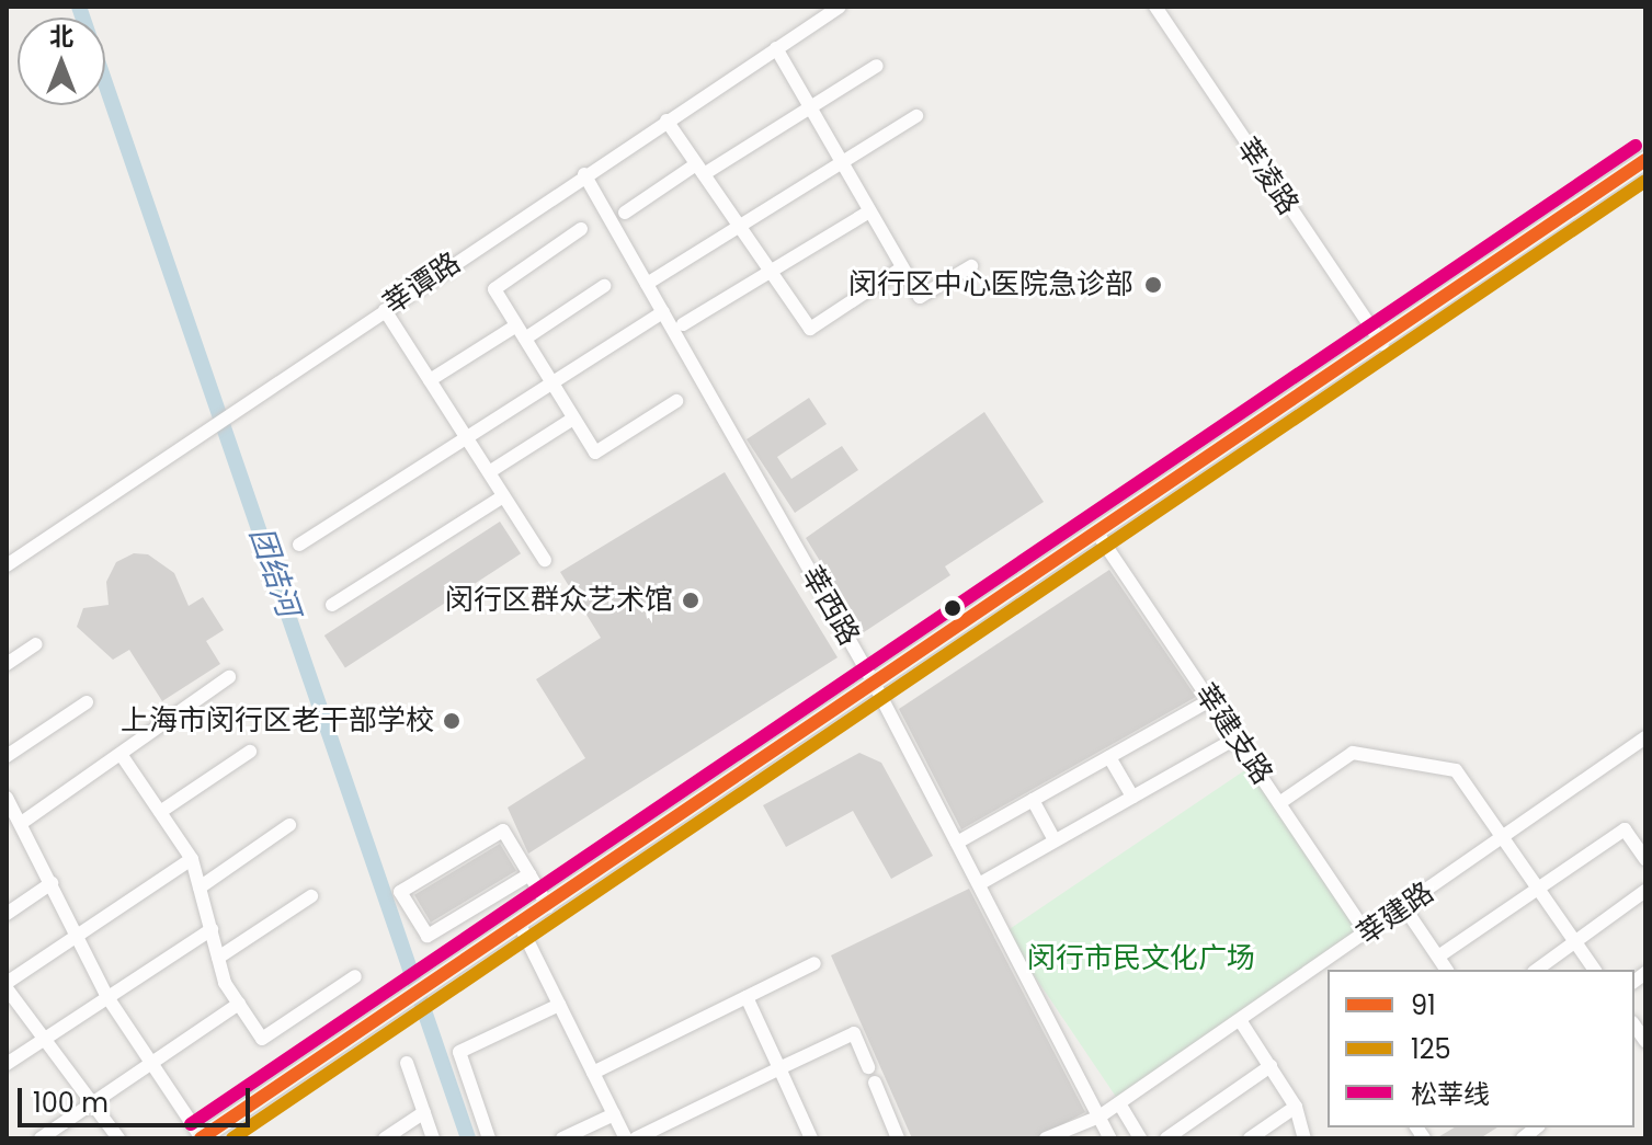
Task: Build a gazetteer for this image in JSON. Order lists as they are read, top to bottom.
{
  "streets": {
    "street": [
      "莘凌路",
      "莘谭路",
      "莘西路",
      "莘建支路",
      "莘建路"
    ]
  },
  "crossings": [
    ["莘谭路", "莘西路"],
    ["莘西路", "莘建路"],
    ["莘建支路", "莘建路"]
  ],
  "water": ["团结河"],
  "parks": ["闵行市民文化广场"],
  "places": ["闵行区中心医院急诊部", "闵行区群众艺术馆", "上海市闵行区老干部学校"],
  "lines": ["transit line 松莘线", "transit line 91", "transit line 125"],
  "legend": ["91", "125", "松莘线"],
  "scale_bar": "100 m",
  "north": "top"
}
